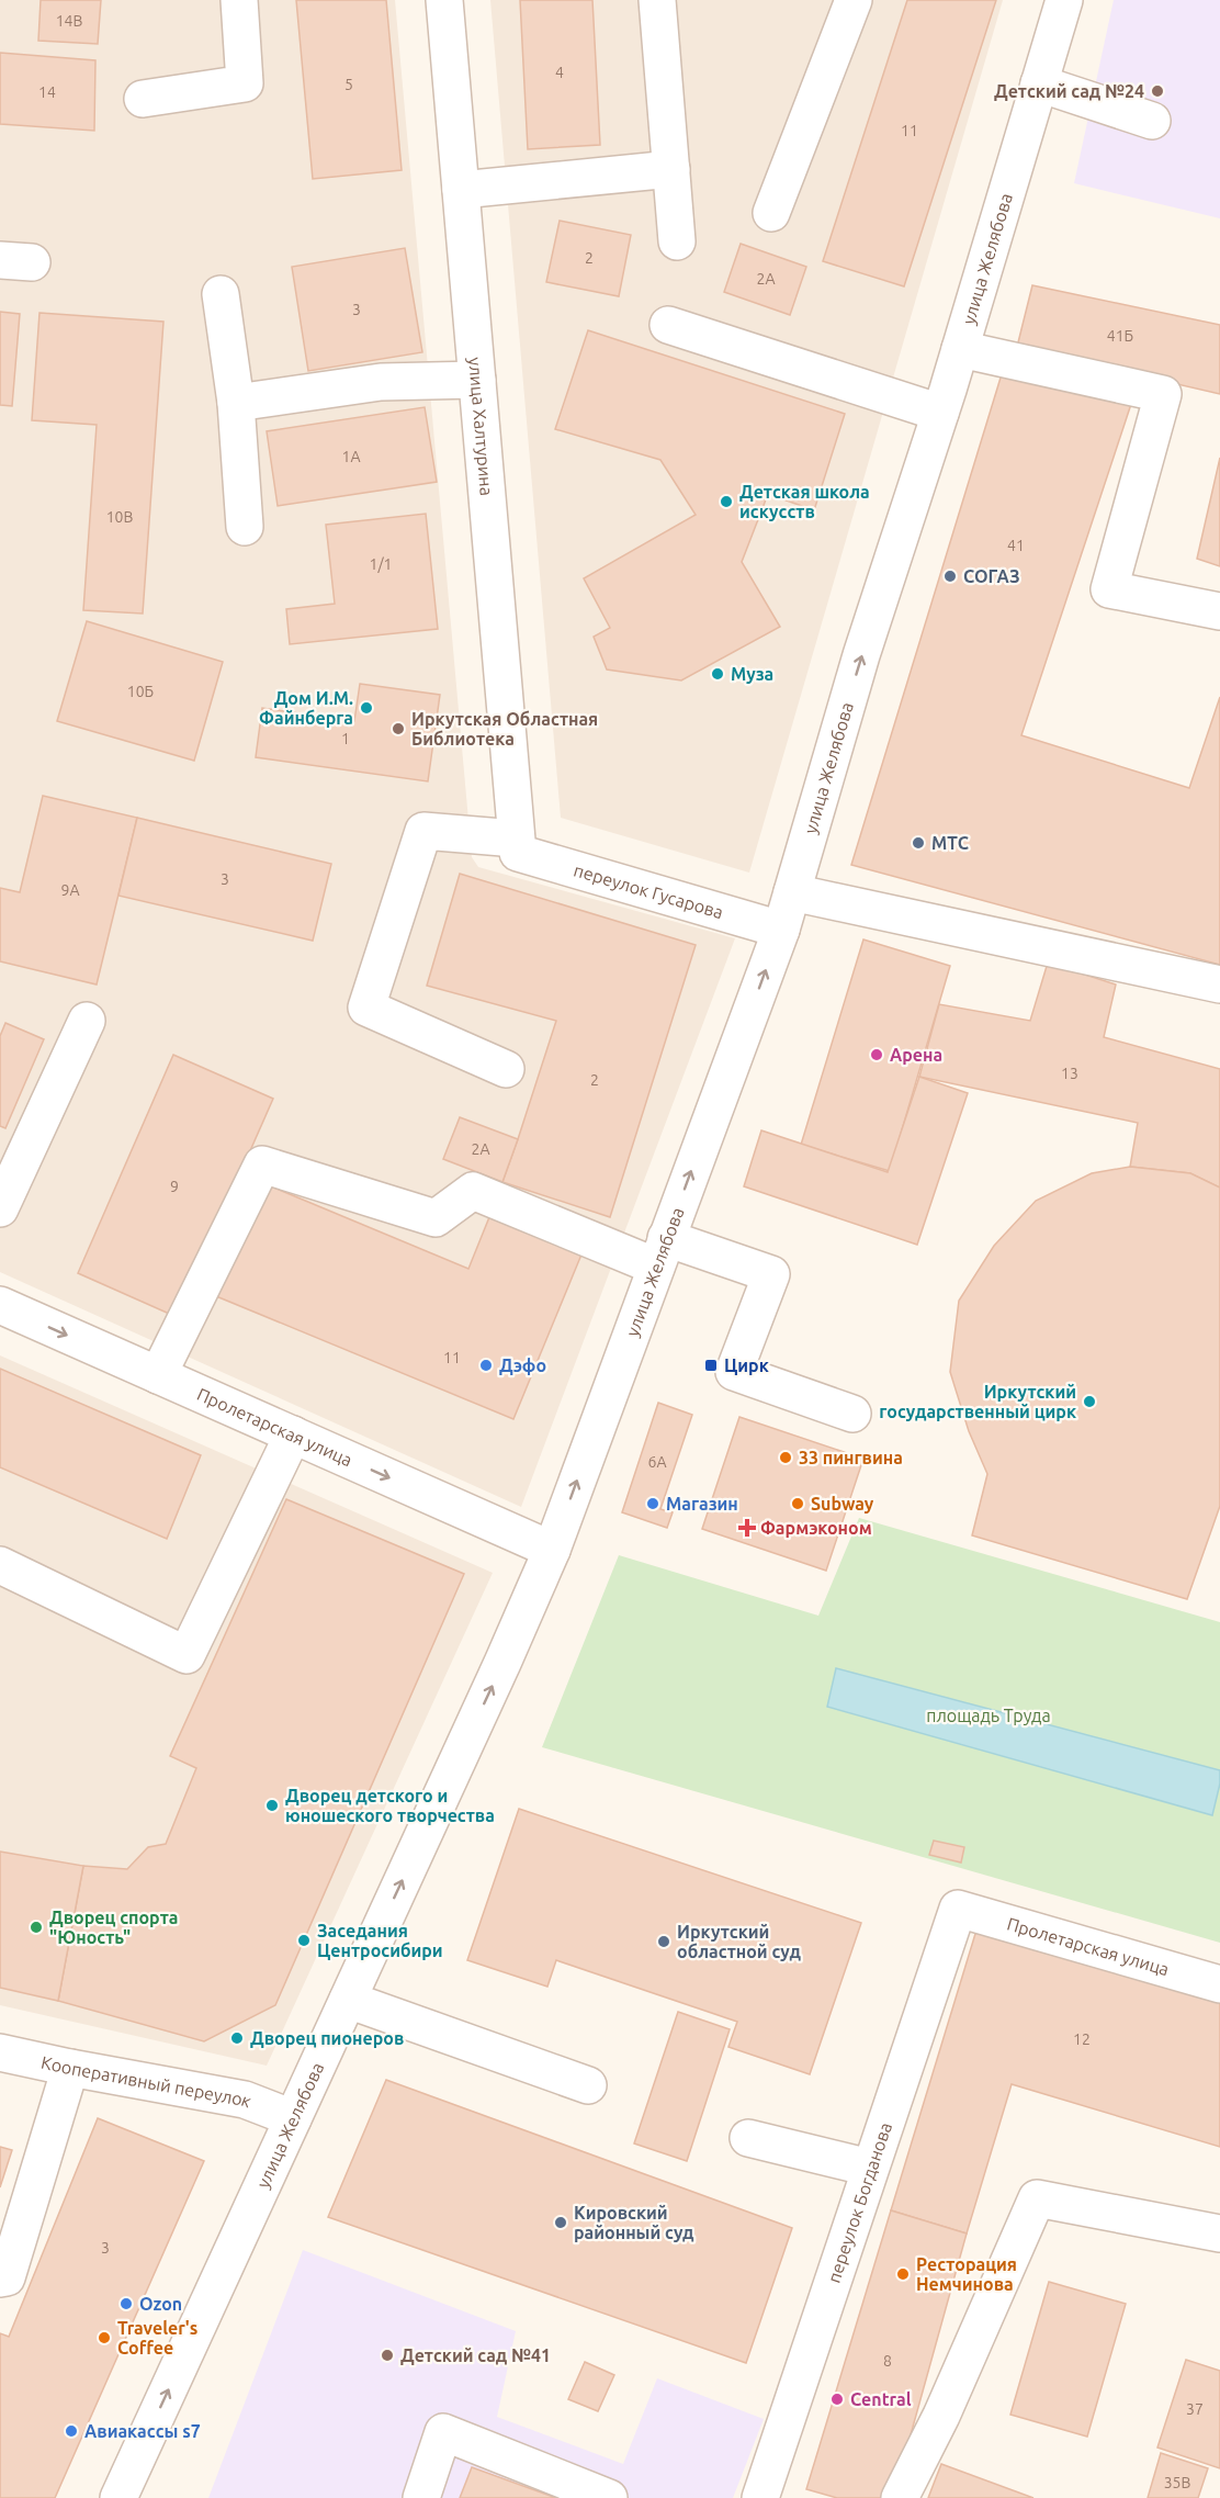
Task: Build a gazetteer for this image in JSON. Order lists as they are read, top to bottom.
{
  "streets": {
    "street": [
      "улица Желябова",
      "улица Халтурина",
      "переулок Гусарова",
      "Пролетарская улица",
      "Кооперативный переулок",
      "переулок Богданова"
    ]
  },
  "crossings": [
    ["улица Желябова", "переулок Гусарова"],
    ["улица Желябова", "Пролетарская улица"],
    ["улица Желябова", "Кооперативный переулок"],
    ["улица Халтурина", "переулок Гусарова"],
    ["Пролетарская улица", "переулок Богданова"]
  ],
  "one_way": ["улица Желябова", "Пролетарская улица"],
  "parks": ["площадь Труда"],
  "places": {
    "other": [
      "Детский сад №24",
      "Детская школа искусств",
      "СОГАЗ",
      "Муза",
      "Дом И.М. Файнберга",
      "Иркутская Областная Библиотека",
      "МТС",
      "Арена",
      "Дэфо",
      "Иркутский государственный цирк",
      "33 пингвина",
      "Магазин",
      "Subway",
      "Дворец детского и юношеского творчества",
      "Дворец спорта \"Юность\"",
      "Заседания Центросибири",
      "Иркутский областной суд",
      "Дворец пионеров",
      "Кировский районный суд",
      "Ресторация Немчинова",
      "Ozon",
      "Traveler's Coffee",
      "Детский сад №41",
      "Central",
      "Авиакассы s7"
    ],
    "transit": ["Цирк"],
    "health": ["Фармэконом"]
  },
  "house_numbers": [
    "14В",
    "4",
    "5",
    "14",
    "11",
    "2",
    "2А",
    "3",
    "41Б",
    "1А",
    "10В",
    "41",
    "1/1",
    "10Б",
    "1",
    "3",
    "9А",
    "13",
    "2",
    "2А",
    "9",
    "11",
    "6А",
    "12",
    "3",
    "8",
    "37",
    "35В"
  ]
}
